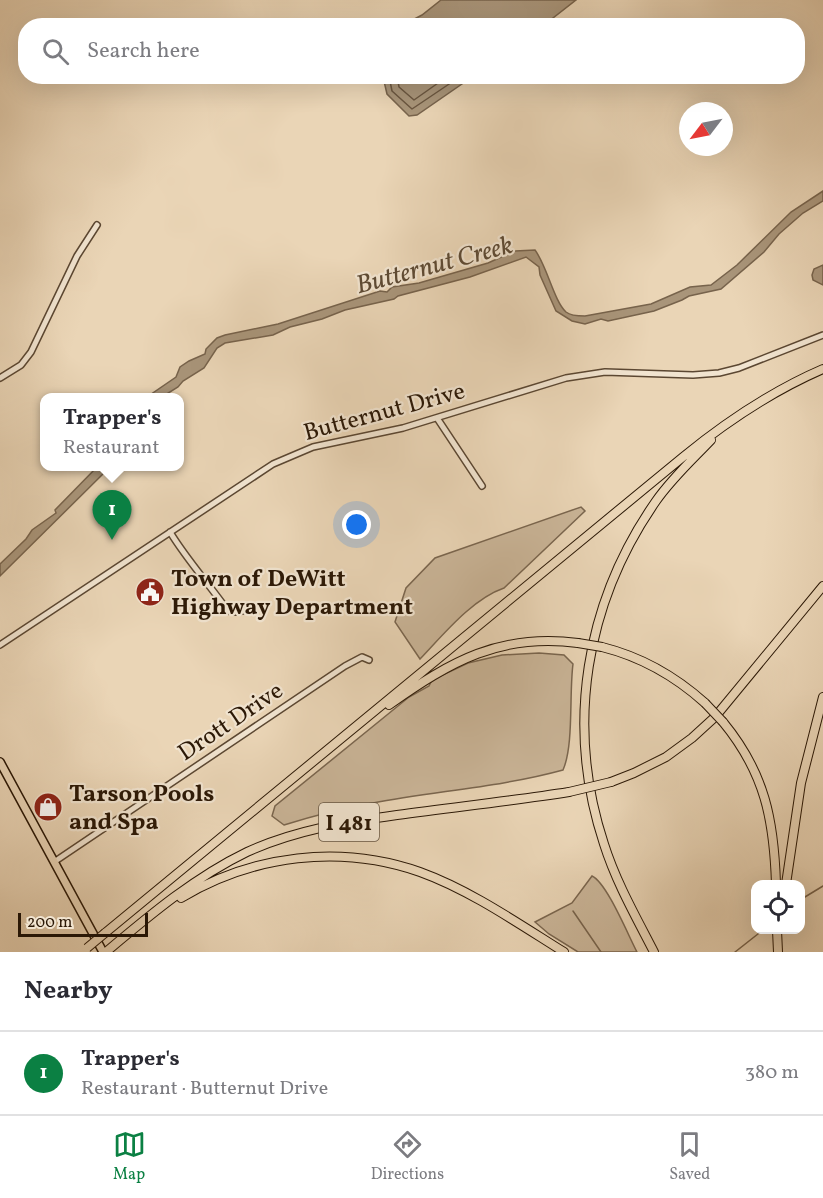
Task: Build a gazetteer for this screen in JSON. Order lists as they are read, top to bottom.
{
  "streets": {
    "highway": ["I 481"],
    "street": ["Butternut Drive", "Drott Drive"]
  },
  "water": ["Butternut Creek"],
  "places": {
    "public building": ["Town of DeWitt Highway Department"],
    "shop": ["Tarson Pools and Spa"]
  },
  "scale_bar": "200 m",
  "north": "bottom left",
  "page": {
    "search": "Search here",
    "popup": ["Trapper's", "Restaurant"],
    "pins": "1",
    "scale": "200 m",
    "heading": "Nearby",
    "list": [
      {
        "mark": "1",
        "name": "Trapper's",
        "note": "Restaurant · Butternut Drive",
        "value": "380 m"
      }
    ],
    "nav": ["Map", "Directions", "Saved"]
  }
}
